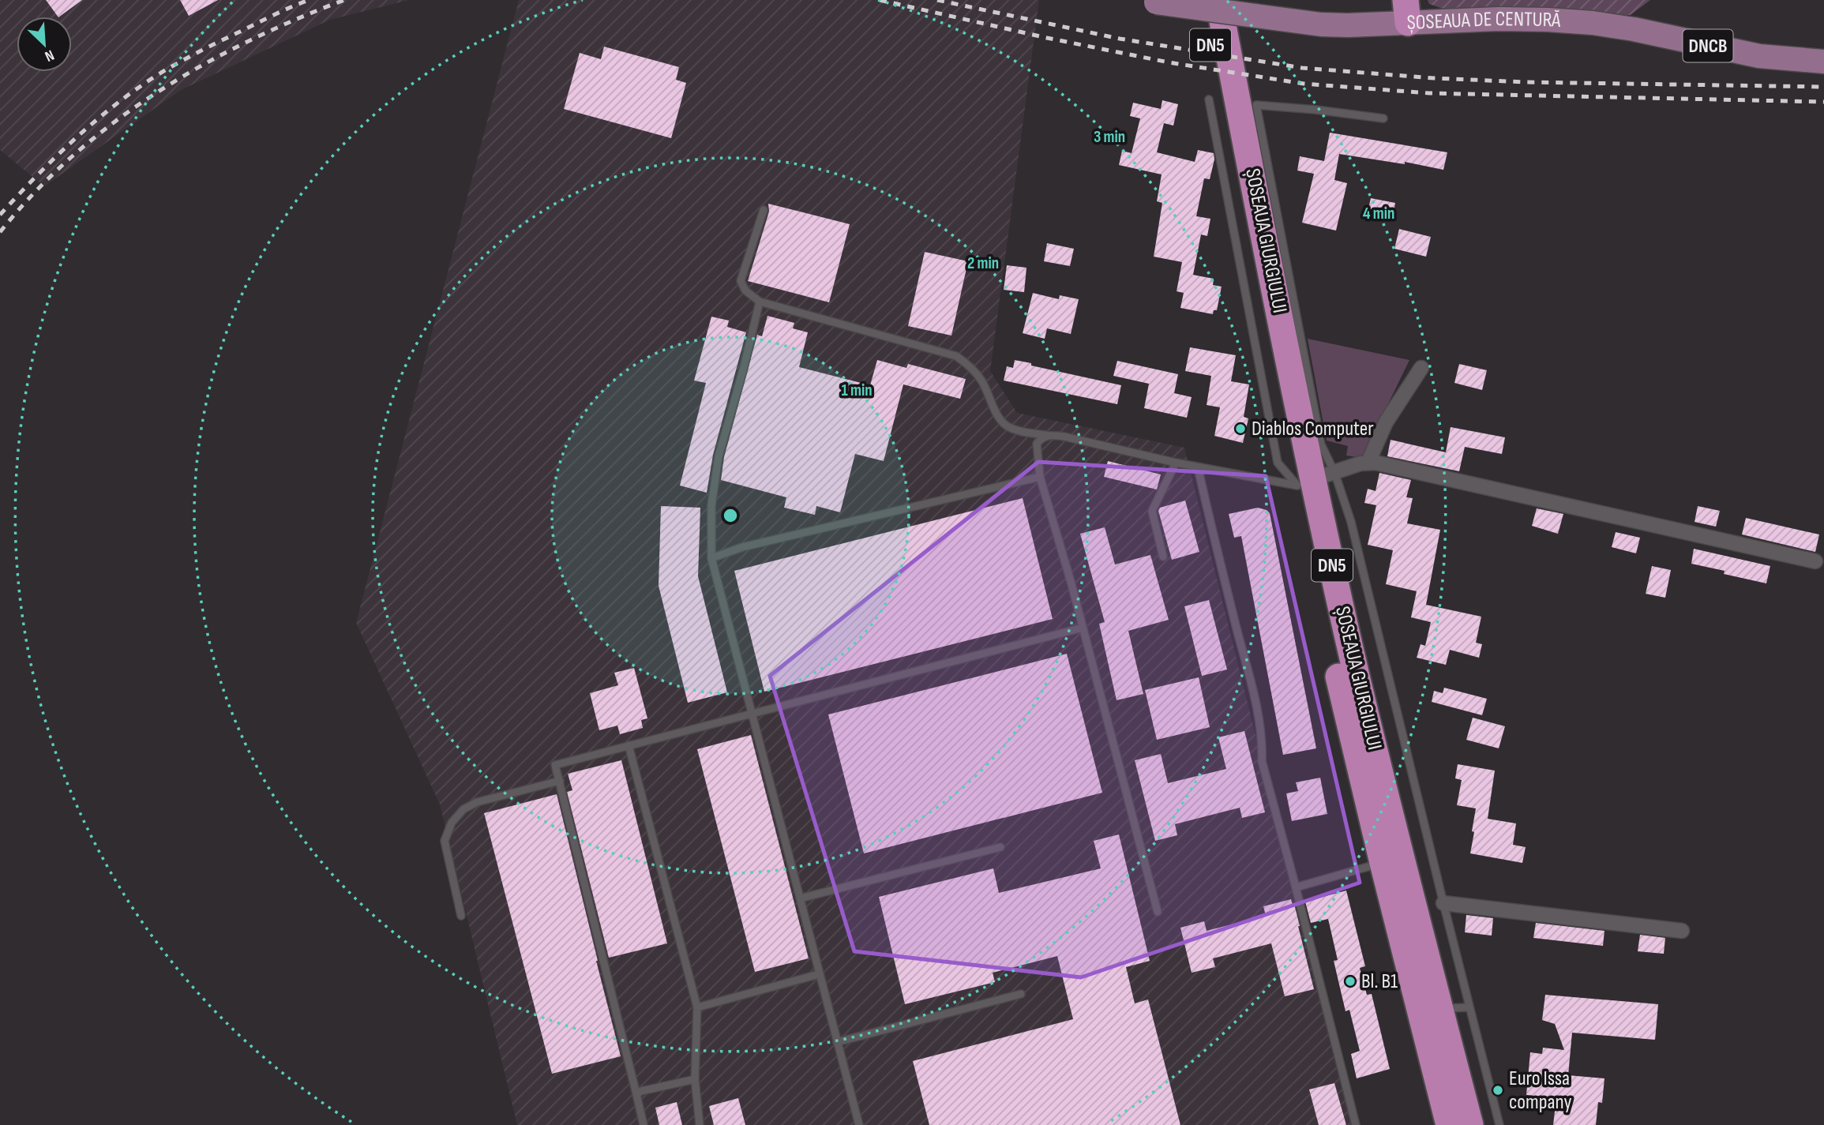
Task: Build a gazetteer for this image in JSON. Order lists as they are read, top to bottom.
{
  "streets": {
    "highway": ["DN5", "ȘOSEAUA GIURGIULUI"],
    "main road": ["ȘOSEAUA DE CENTURĂ", "DNCB"]
  },
  "places": ["Diablos Computer", "Bl. B1", "Euro Issa company"],
  "north": "bottom right",
  "rings": [
    "3 min",
    "4 min",
    "2 min",
    "1 min"
  ]
}
